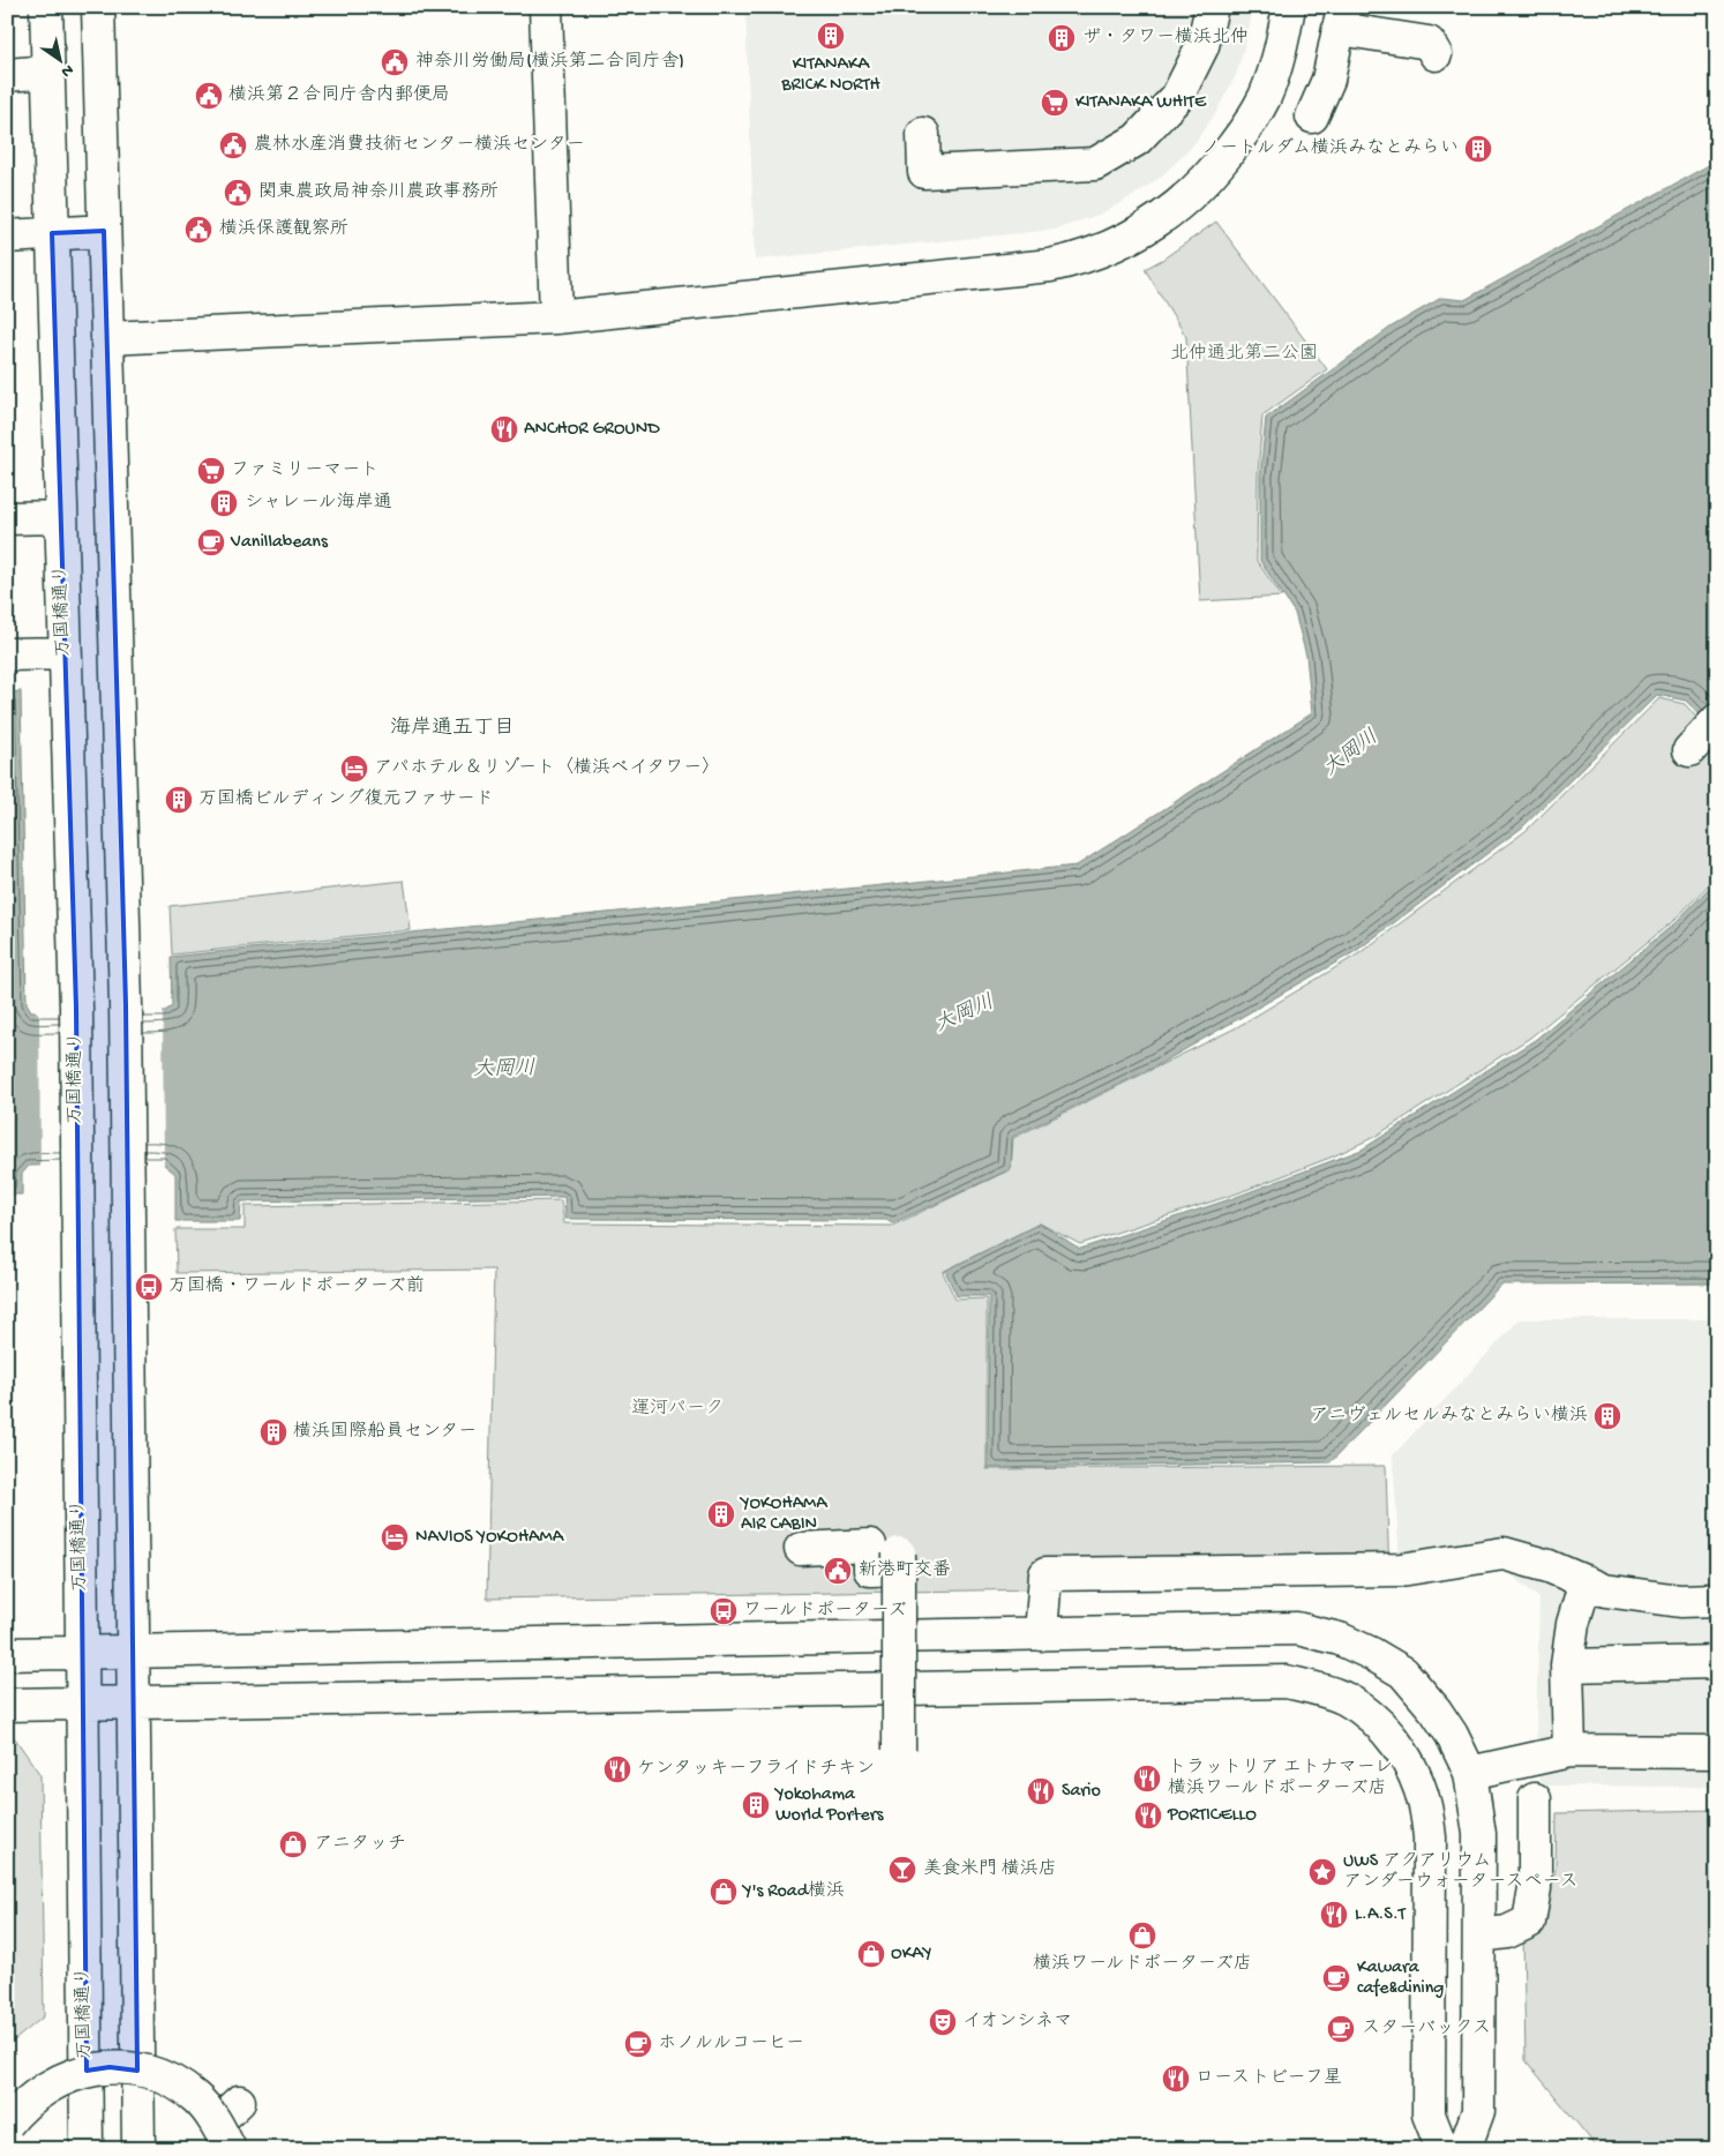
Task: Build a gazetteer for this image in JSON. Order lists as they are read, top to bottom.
{
  "streets": {
    "street": ["万国橋通り"]
  },
  "districts": ["海岸通五丁目"],
  "water": ["大岡川"],
  "parks": ["北仲通北第二公園", "運河パーク"],
  "places": {
    "building": [
      "KITANAKA BRICK NORTH",
      "ザ・タワー横浜北仲",
      "ノートルダム横浜みなとみらい",
      "シャレール海岸通",
      "万国橋ビルディング復元ファサード",
      "アニヴェルセルみなとみらい横浜",
      "横浜国際船員センター",
      "YOKOHAMA AIR CABIN",
      "Yokohama World Porters"
    ],
    "public building": [
      "神奈川労働局(横浜第二合同庁舎)",
      "横浜第２合同庁舎内郵便局",
      "農林水産消費技術センター横浜センター",
      "関東農政局神奈川農政事務所",
      "横浜保護観察所",
      "新港町交番"
    ],
    "supermarket": ["KITANAKA WHITE", "ファミリーマート"],
    "restaurant": [
      "ANCHOR GROUND",
      "ケンタッキーフライドチキン",
      "トラットリア エトナマーレ 横浜ワールドポーターズ店",
      "Sario",
      "PORTICELLO",
      "L.A.S.T",
      "ローストビーフ星"
    ],
    "cafe": [
      "Vanillabeans",
      "Kawara cafe&dining",
      "スターバックス",
      "ホノルルコーヒー"
    ],
    "hotel": ["アパホテル＆リゾート〈横浜ベイタワー〉", "NAVIOS YOKOHAMA"],
    "bus stop": ["万国橋・ワールドポーターズ前", "ワールドポーターズ"],
    "shop": [
      "アニタッチ",
      "Y's Road横浜",
      "横浜ワールドポーターズ店",
      "OKAY"
    ],
    "bar": ["美食米門 横浜店"],
    "place": ["UWS アクアリウム アンダーウォータースペース"],
    "theatre": ["イオンシネマ"]
  },
  "north": "bottom right"
}
